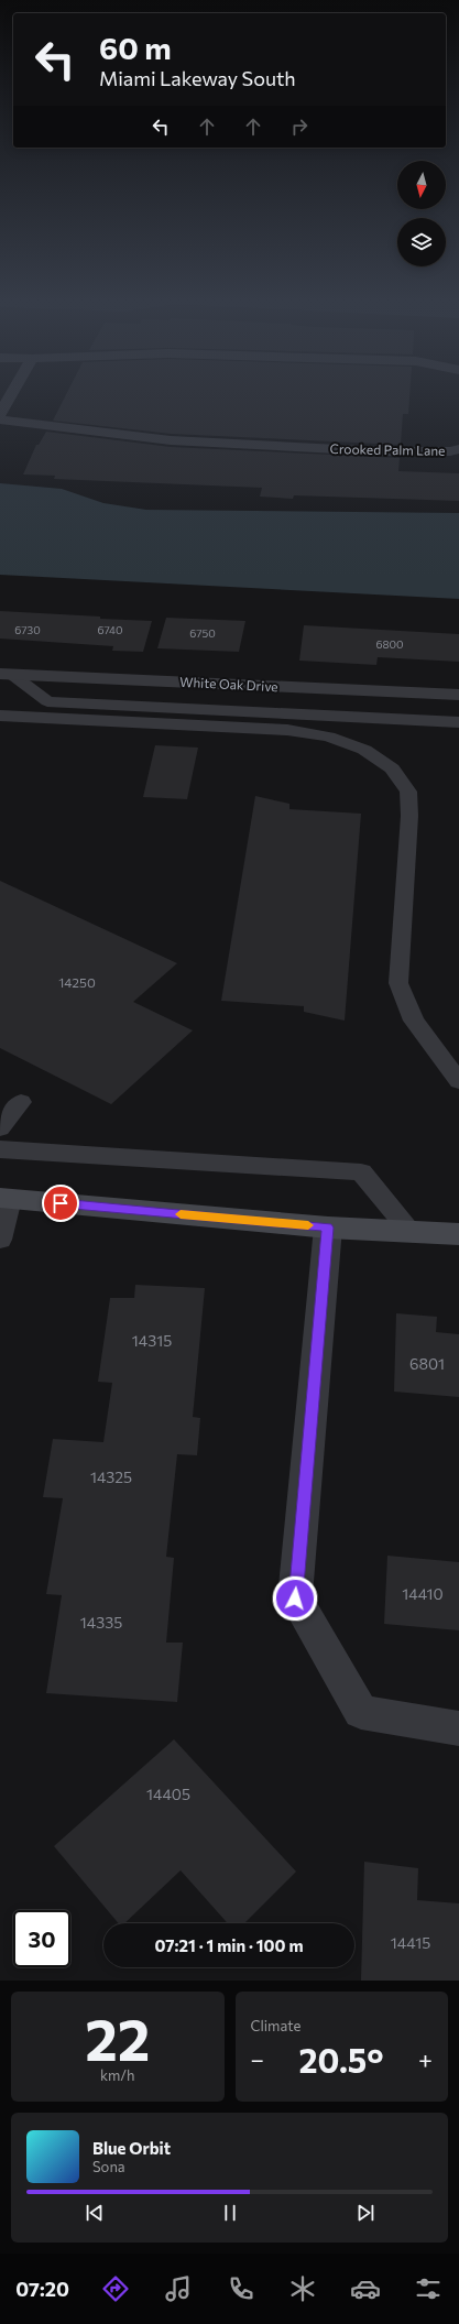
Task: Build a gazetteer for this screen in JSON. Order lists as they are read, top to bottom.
{
  "streets": {
    "street": ["Crooked Palm Lane", "White Oak Drive"]
  },
  "house_numbers": [
    "6730",
    "6740",
    "6750",
    "6800",
    "14250",
    "14315",
    "6801",
    "14325",
    "14410",
    "14335",
    "14405",
    "14415"
  ],
  "north": "bottom",
  "page": {
    "turn": ["60 m", "Miami Lakeway South"],
    "limit": "30",
    "trip": "07:21 · 1 min · 100 m",
    "tile": [
      ["22", "km/h"],
      "Climate"
    ],
    "heat": ["−", "20.5°", "+"],
    "song": ["Blue Orbit", "Sona"],
    "tabs": "07:20"
  }
}
